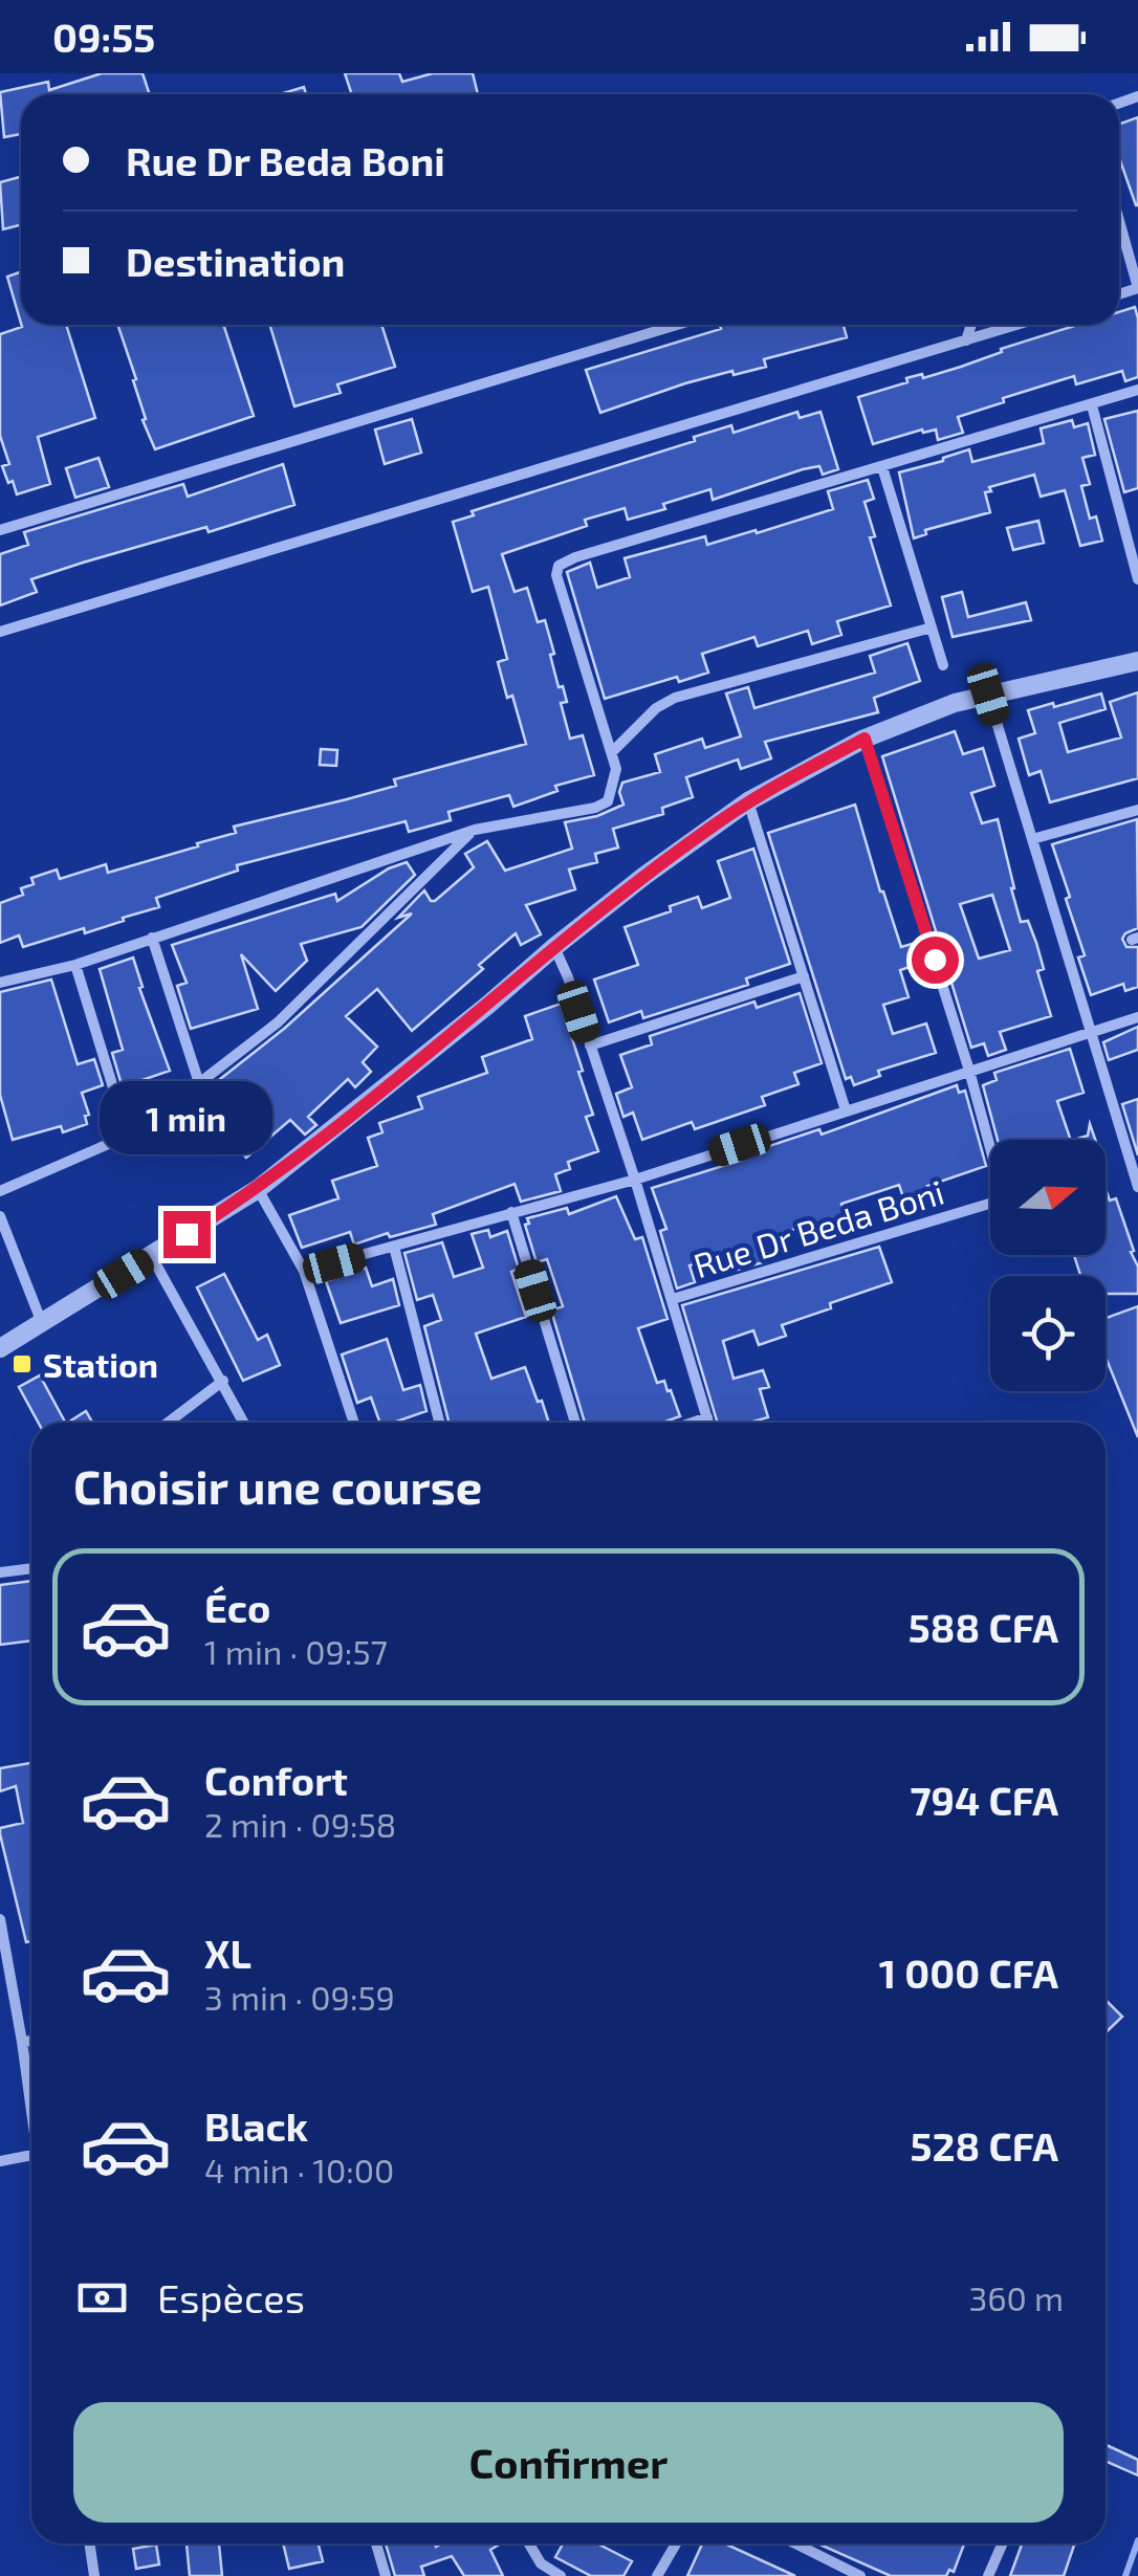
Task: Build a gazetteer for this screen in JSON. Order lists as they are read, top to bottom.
{
  "streets": {
    "street": ["Rue Dr Beda Boni"]
  },
  "places": {
    "transit": ["Station"]
  },
  "north": "right",
  "page": {
    "status": "09:55",
    "banner": ["Rue Dr Beda Boni", "Destination"],
    "bubble": "1 min",
    "heading": "Choisir une course",
    "list": [
      {
        "name": "Éco",
        "note": "1 min · 09:57",
        "value": "588 CFA"
      },
      {
        "name": "Confort",
        "note": "2 min · 09:58",
        "value": "794 CFA"
      },
      {
        "name": "XL",
        "note": "3 min · 09:59",
        "value": "1 000 CFA"
      },
      {
        "name": "Black",
        "note": "4 min · 10:00",
        "value": "528 CFA"
      }
    ],
    "pay": ["Espèces", "360 m"],
    "buttons": "Confirmer"
  }
}
